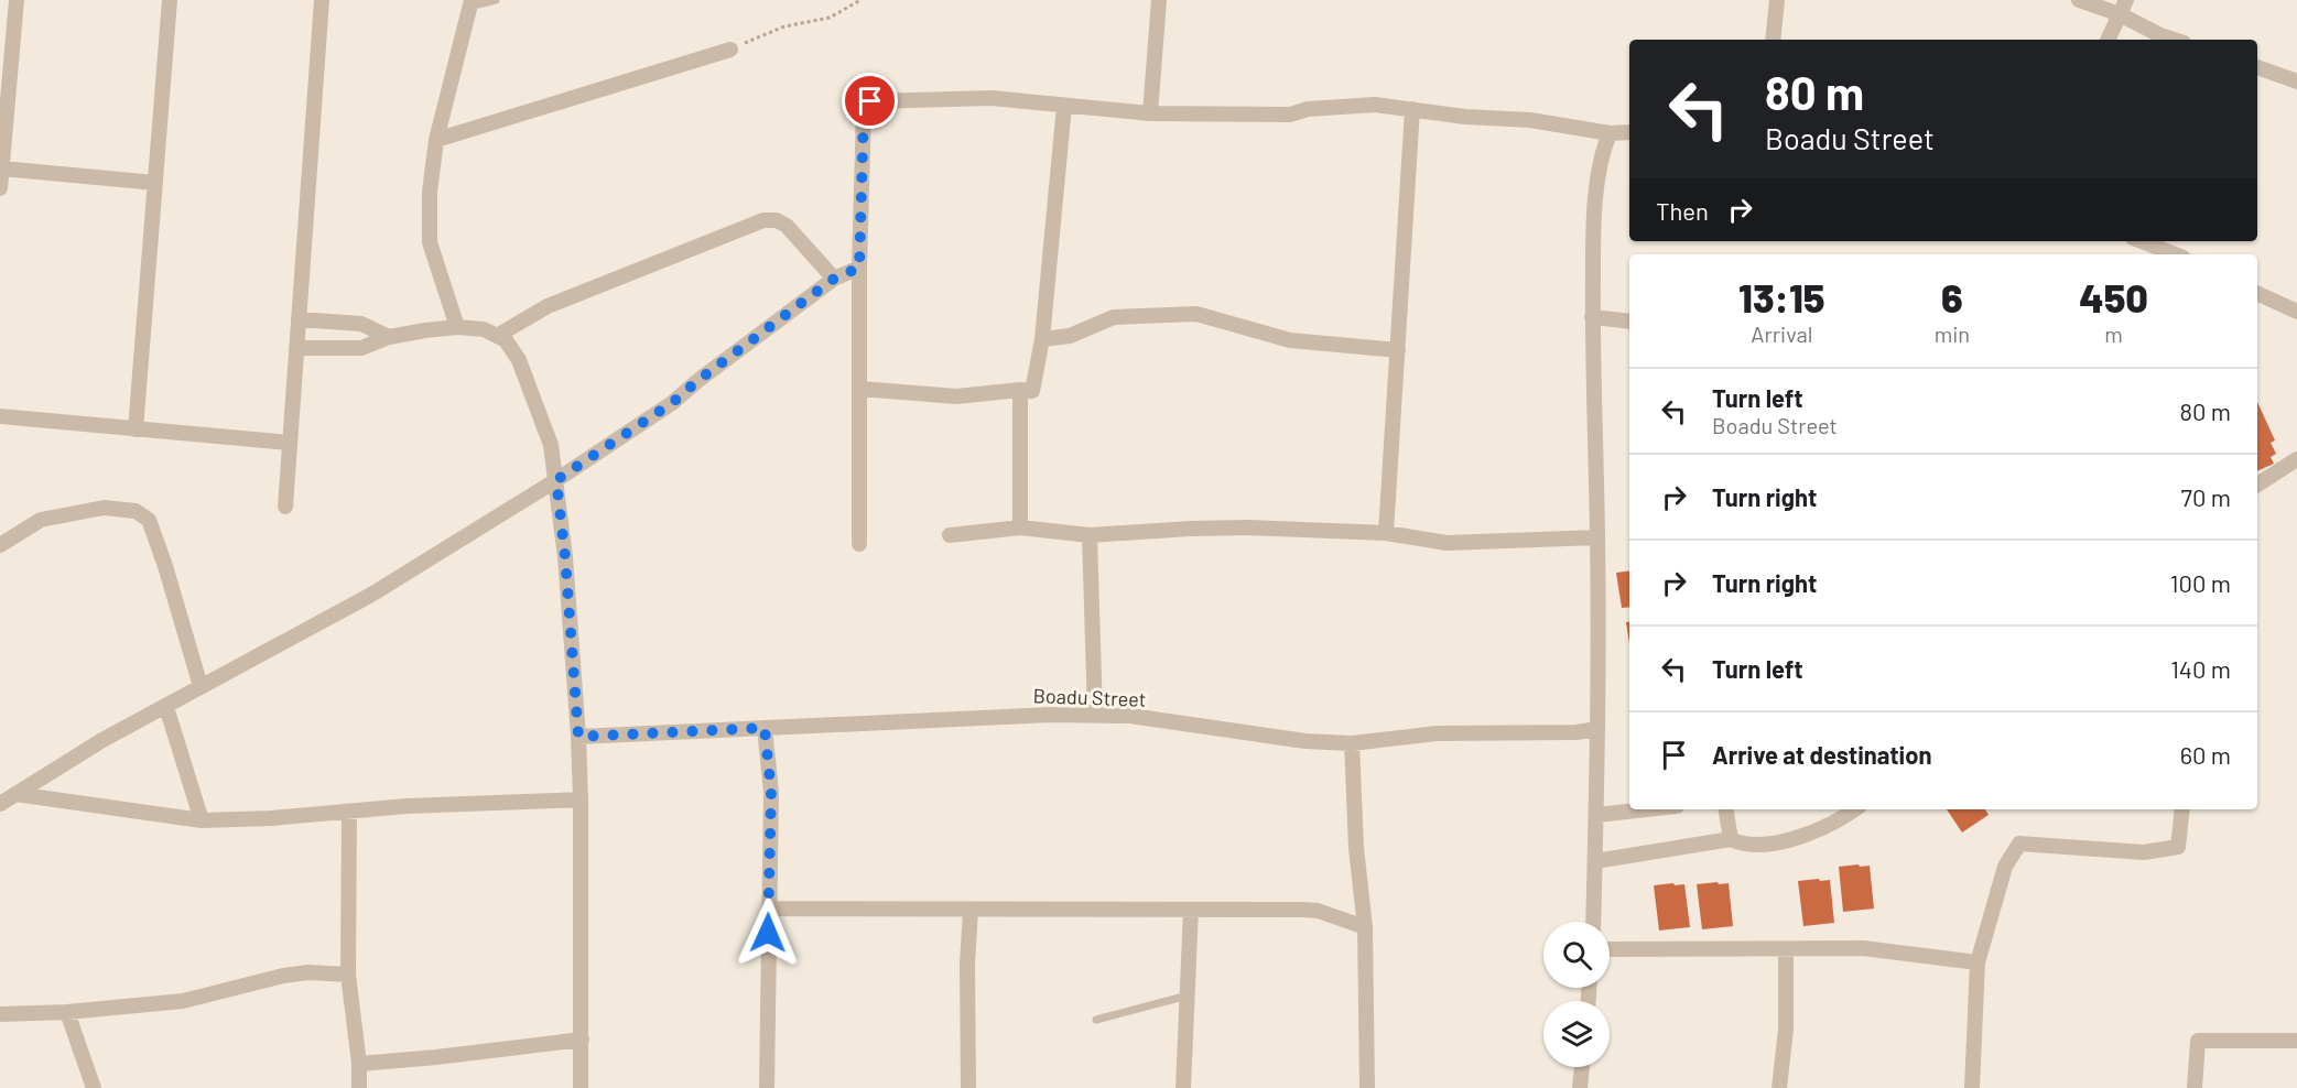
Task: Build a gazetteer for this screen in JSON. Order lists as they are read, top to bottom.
{
  "streets": {
    "street": ["Boadu Street"]
  },
  "page": {
    "turn": ["80 m", "Boadu Street"],
    "then": "Then",
    "eta": [
      "13:15",
      "Arrival",
      "6",
      "min",
      "450",
      "m"
    ],
    "list": [
      {
        "name": "Turn left",
        "note": "Boadu Street",
        "value": "80 m"
      },
      {
        "name": "Turn right",
        "value": "70 m"
      },
      {
        "name": "Turn right",
        "value": "100 m"
      },
      {
        "name": "Turn left",
        "value": "140 m"
      },
      {
        "name": "Arrive at destination",
        "value": "60 m"
      }
    ]
  }
}
